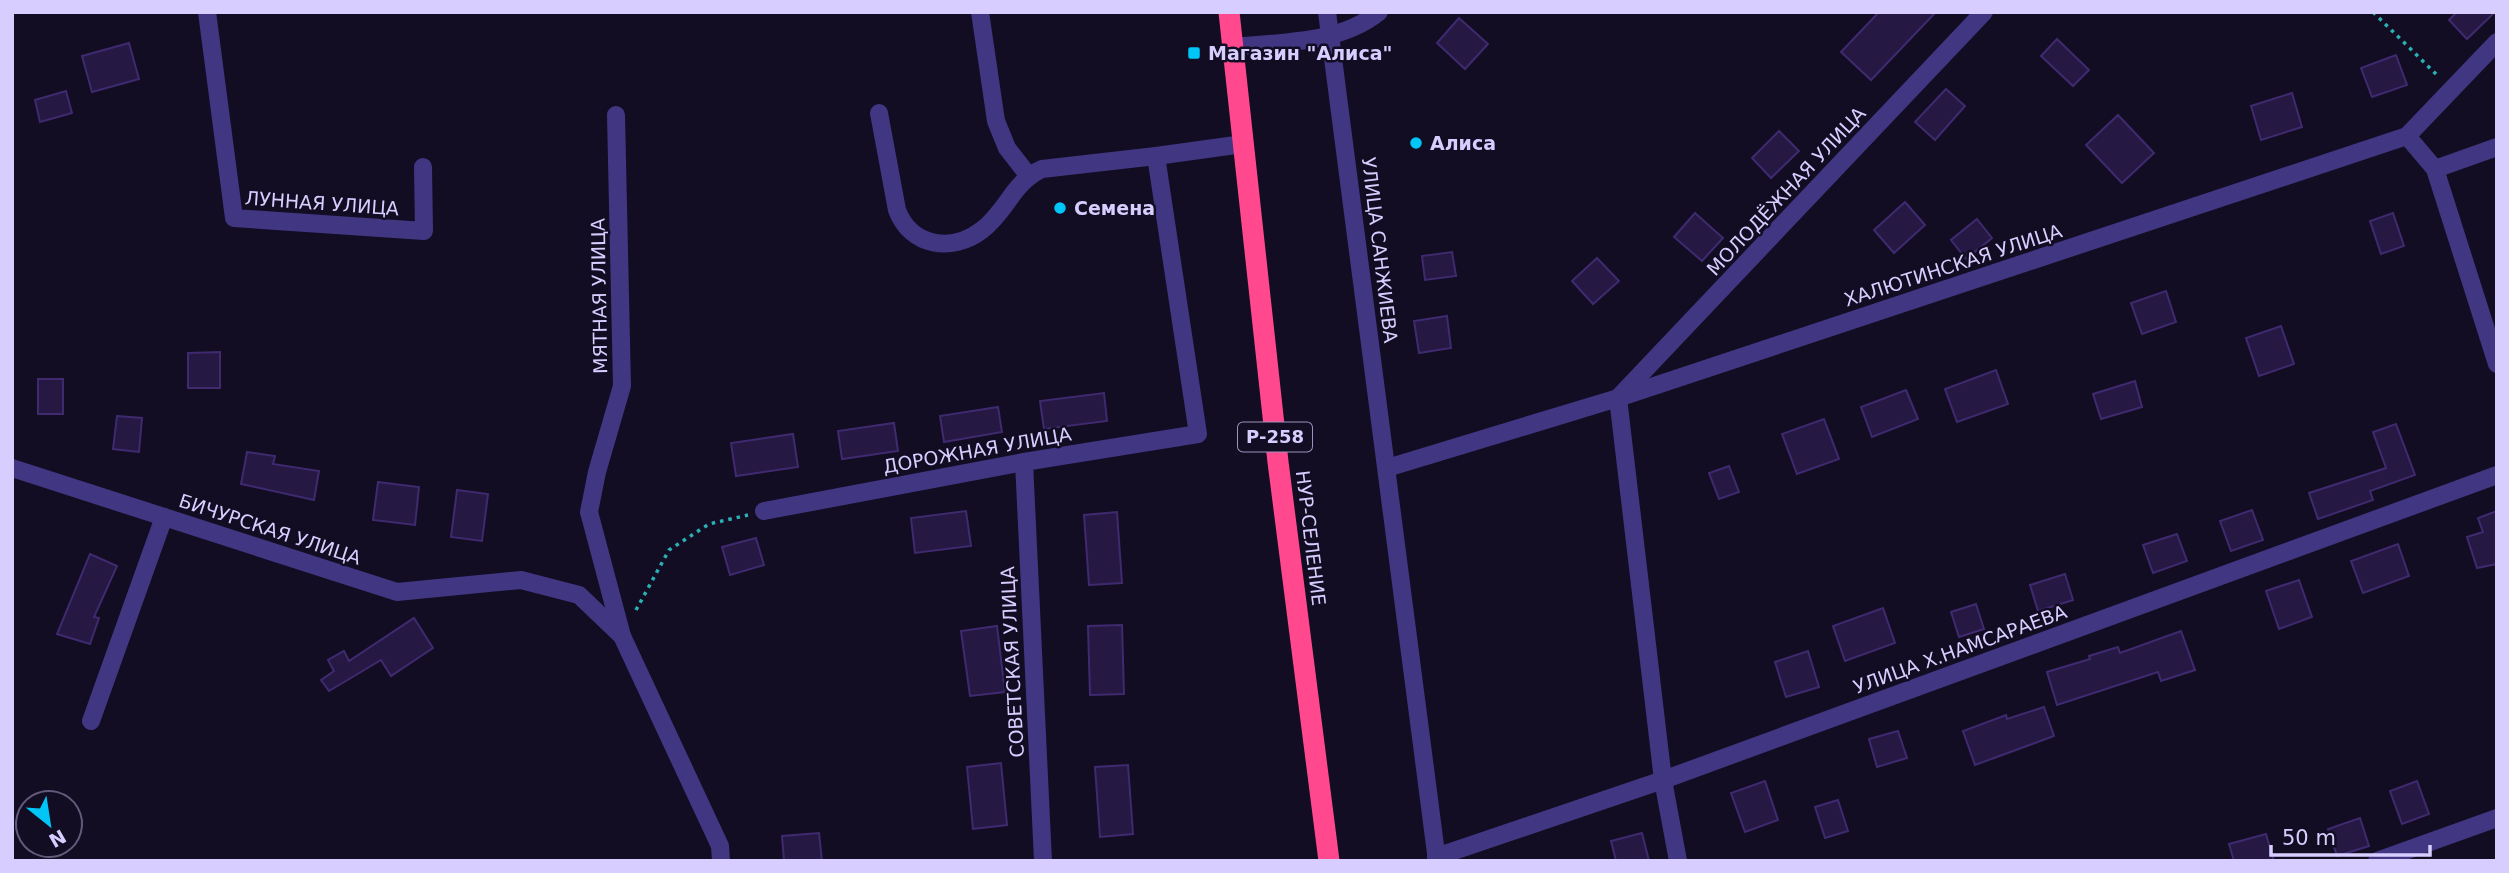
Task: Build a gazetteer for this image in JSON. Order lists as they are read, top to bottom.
{
  "streets": {
    "highway": ["Р-258", "НУР-СЕЛЕНИЕ"],
    "street": [
      "МОЛОДЁЖНАЯ УЛИЦА",
      "ЛУННАЯ УЛИЦА",
      "УЛИЦА САНЖИЕВА",
      "ХАЛЮТИНСКАЯ УЛИЦА",
      "МЯТНАЯ УЛИЦА",
      "ДОРОЖНАЯ УЛИЦА",
      "БИЧУРСКАЯ УЛИЦА",
      "УЛИЦА Х.НАМСАРАЕВА",
      "СОВЕТСКАЯ УЛИЦА"
    ]
  },
  "crossings": [
    ["МОЛОДЁЖНАЯ УЛИЦА", "ХАЛЮТИНСКАЯ УЛИЦА"],
    ["УЛИЦА САНЖИЕВА", "ХАЛЮТИНСКАЯ УЛИЦА"],
    ["УЛИЦА САНЖИЕВА", "УЛИЦА Х.НАМСАРАЕВА"],
    ["МЯТНАЯ УЛИЦА", "БИЧУРСКАЯ УЛИЦА"],
    ["ДОРОЖНАЯ УЛИЦА", "СОВЕТСКАЯ УЛИЦА"]
  ],
  "places": {
    "transit": ["Магазин \"Алиса\""],
    "other": ["Алиса", "Семена"]
  },
  "scale_bar": "50 m",
  "north": "bottom right"
}
